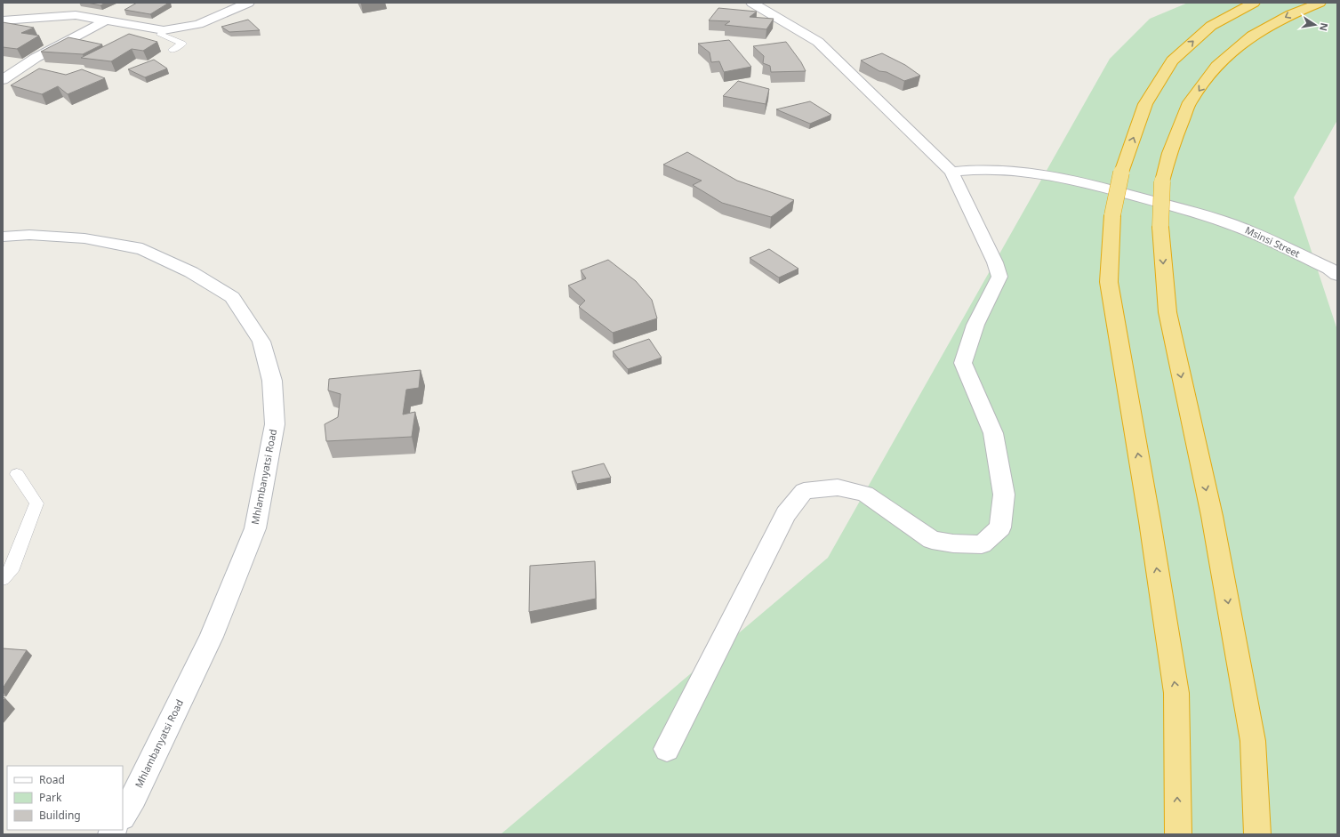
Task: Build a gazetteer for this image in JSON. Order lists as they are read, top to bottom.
{
  "streets": {
    "street": ["Msinsi Street", "Mhlambanyatsi Road"]
  },
  "legend": ["Road", "Park", "Building"],
  "north": "right"
}
